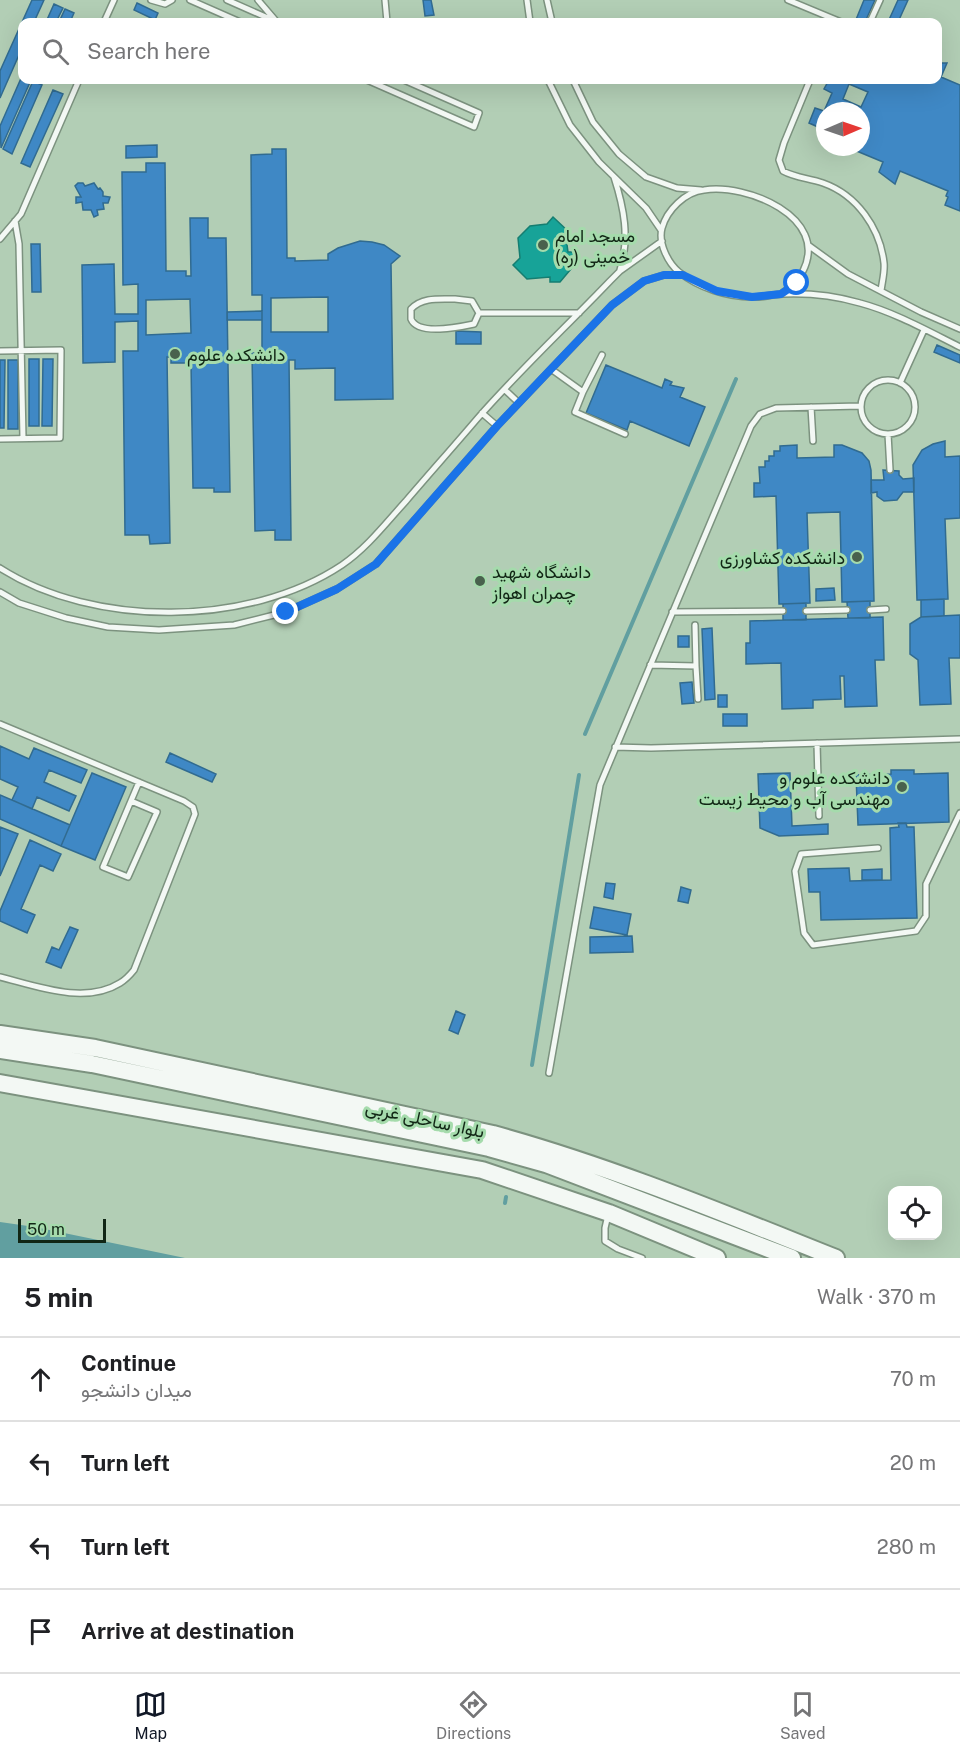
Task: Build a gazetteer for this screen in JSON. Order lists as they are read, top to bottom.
{
  "streets": {
    "main road": ["بلوار ساحلی غربی"]
  },
  "places": [
    "مسجد امام خمینی (ره)",
    "دانشکده علوم",
    "دانشکده کشاورزی",
    "دانشگاه شهید چمران اهواز",
    "دانشکده علوم و مهندسی آب و محیط زیست"
  ],
  "scale_bar": "50 m",
  "north": "right",
  "page": {
    "search": "Search here",
    "scale": "50 m",
    "heading": ["5 min", "Walk · 370 m"],
    "list": [
      ["Continue", "میدان دانشجو", "70 m"],
      ["Turn left", "20 m"],
      ["Turn left", "280 m"],
      "Arrive at destination"
    ],
    "nav": ["Map", "Directions", "Saved"]
  }
}
